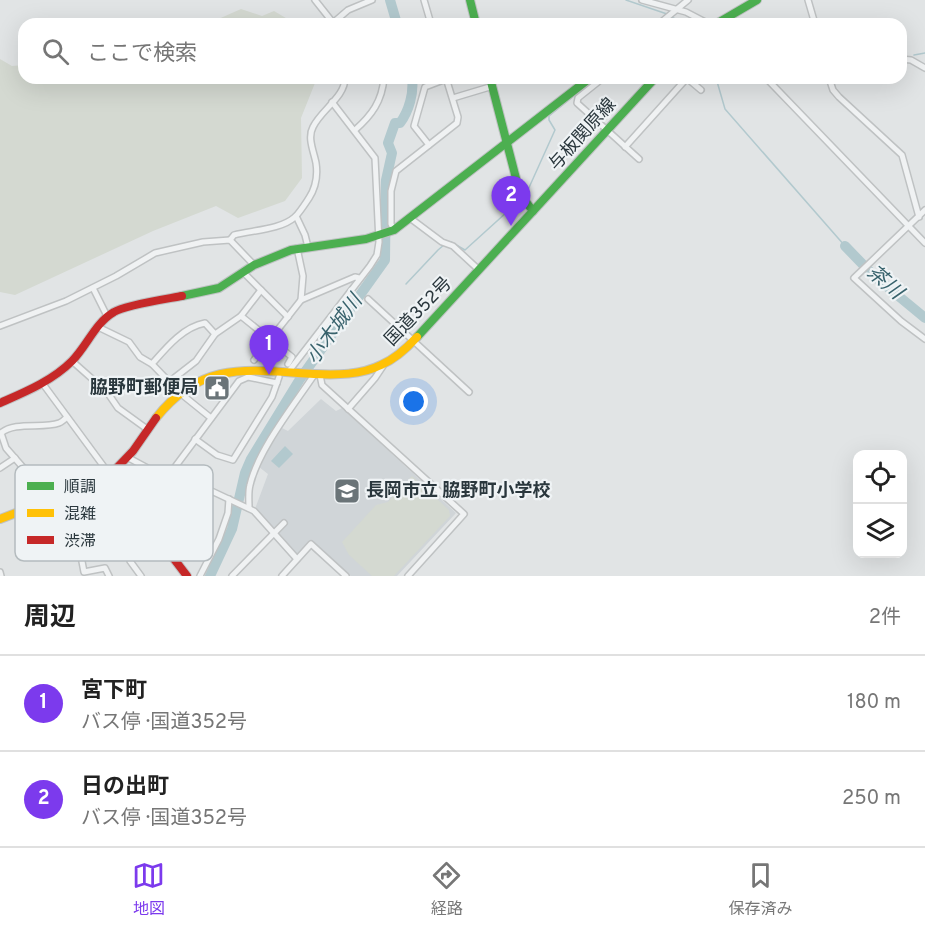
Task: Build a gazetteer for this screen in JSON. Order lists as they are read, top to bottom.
{
  "streets": {
    "main road": ["与板関原線", "国道352号"]
  },
  "crossings": [
    ["与板関原線", "国道352号"]
  ],
  "water": ["茶川", "小木城川"],
  "places": {
    "public building": ["脇野町郵便局"],
    "school or university": ["長岡市立 脇野町小学校"]
  },
  "legend": ["順調", "混雑", "渋滞"],
  "page": {
    "search": "ここで検索",
    "pins": ["2", "1"],
    "heading": ["周辺", "2件"],
    "list": [
      {
        "mark": "1",
        "name": "宮下町",
        "note": "バス停 · 国道352号",
        "value": "180 m"
      },
      {
        "mark": "2",
        "name": "日の出町",
        "note": "バス停 · 国道352号",
        "value": "250 m"
      }
    ],
    "nav": ["地図", "経路", "保存済み"]
  }
}
